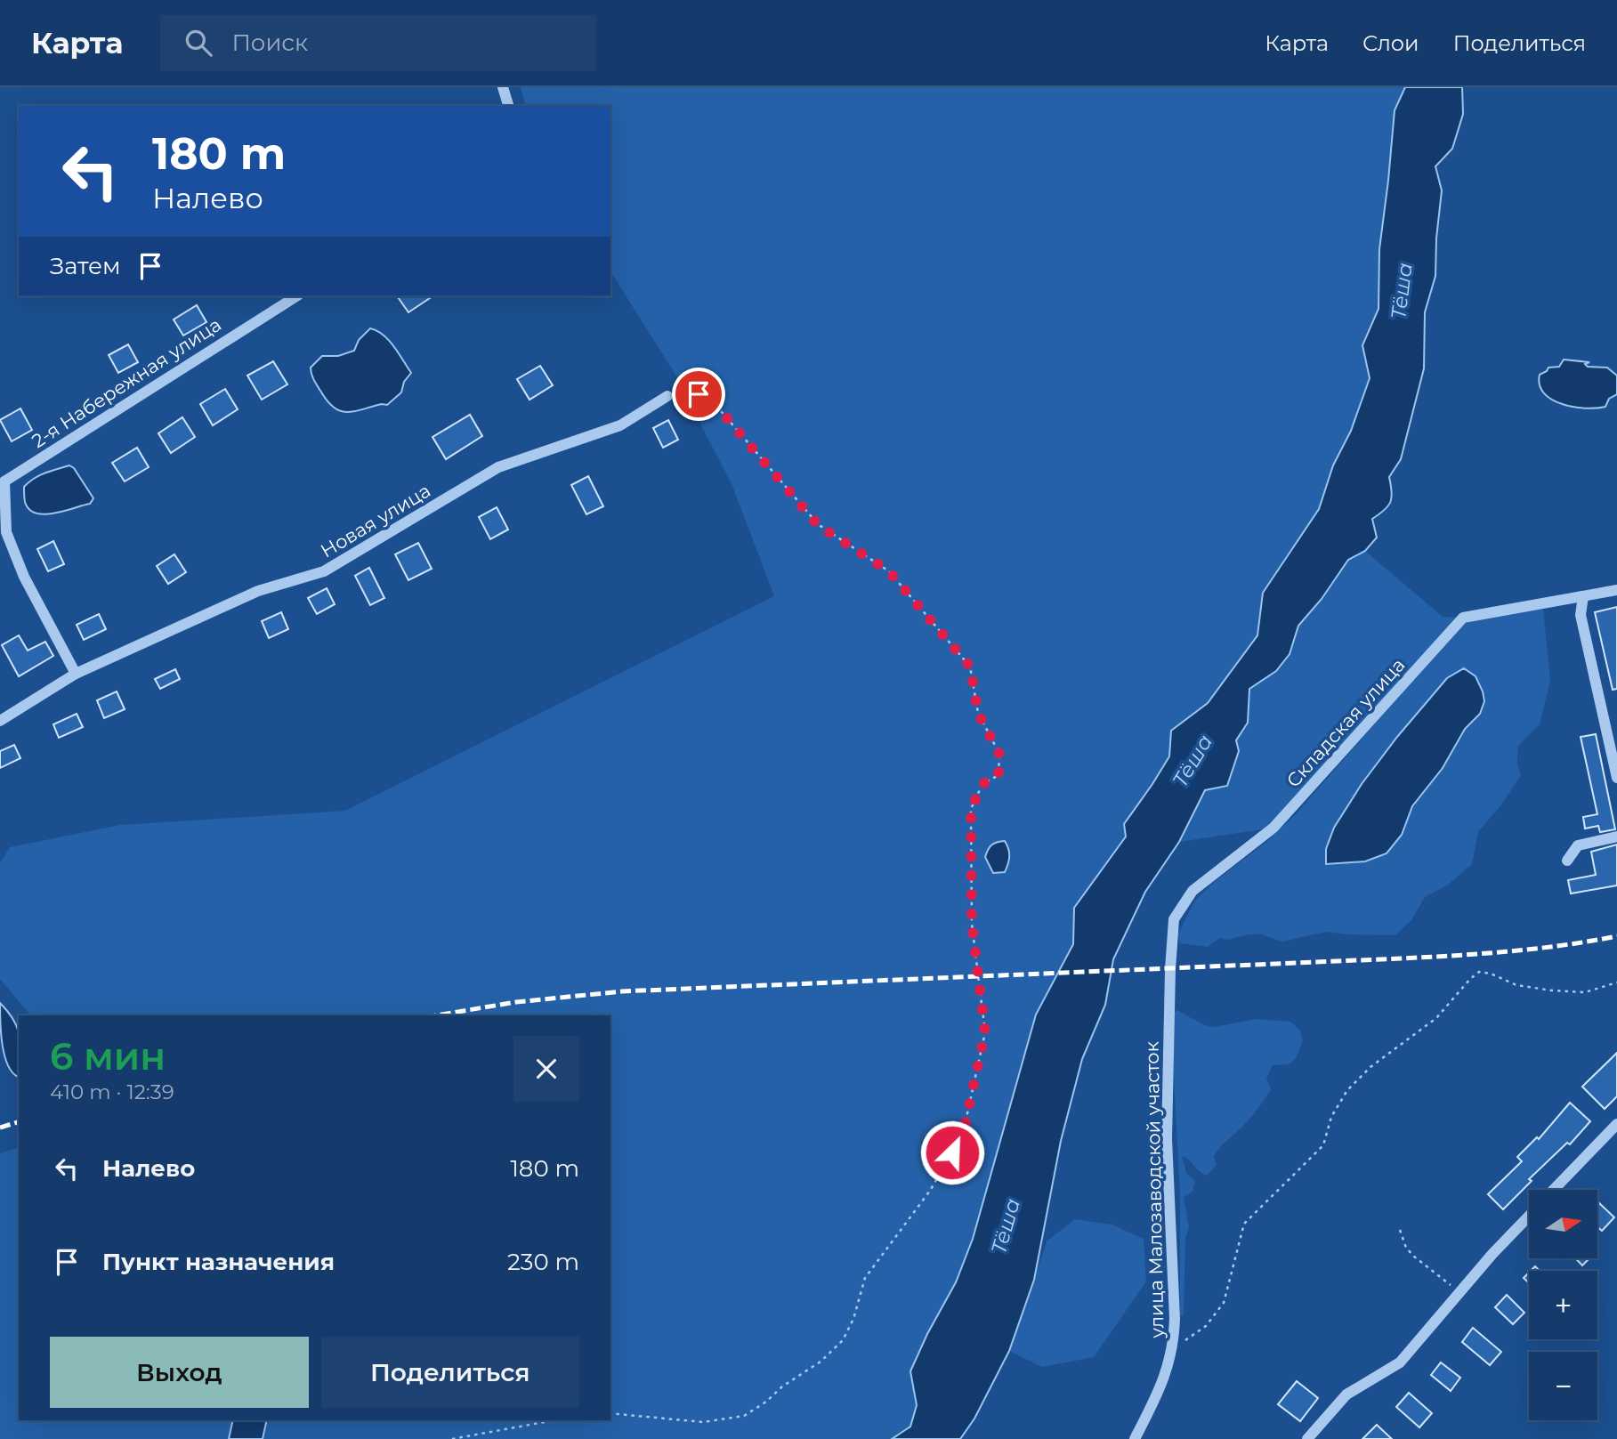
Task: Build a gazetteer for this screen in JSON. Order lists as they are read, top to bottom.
{
  "streets": {
    "street": [
      "2-я Набережная улица",
      "Новая улица",
      "Складская улица",
      "улица Малозаводской участок"
    ]
  },
  "crossings": [
    ["Складская улица", "улица Малозаводской участок"]
  ],
  "water": ["Тёша"],
  "north": "right",
  "page": {
    "header": "Карта",
    "search": "Поиск",
    "nav": ["Карта", "Слои", "Поделиться"],
    "turn": ["180 m", "Налево"],
    "then": "Затем",
    "heading": ["6 мин", "410 m · 12:39"],
    "list": [
      {
        "name": "Налево",
        "value": "180 m"
      },
      {
        "name": "Пункт назначения",
        "value": "230 m"
      }
    ],
    "map_buttons": ["+", "−"],
    "buttons": ["Выход", "Поделиться"]
  }
}
